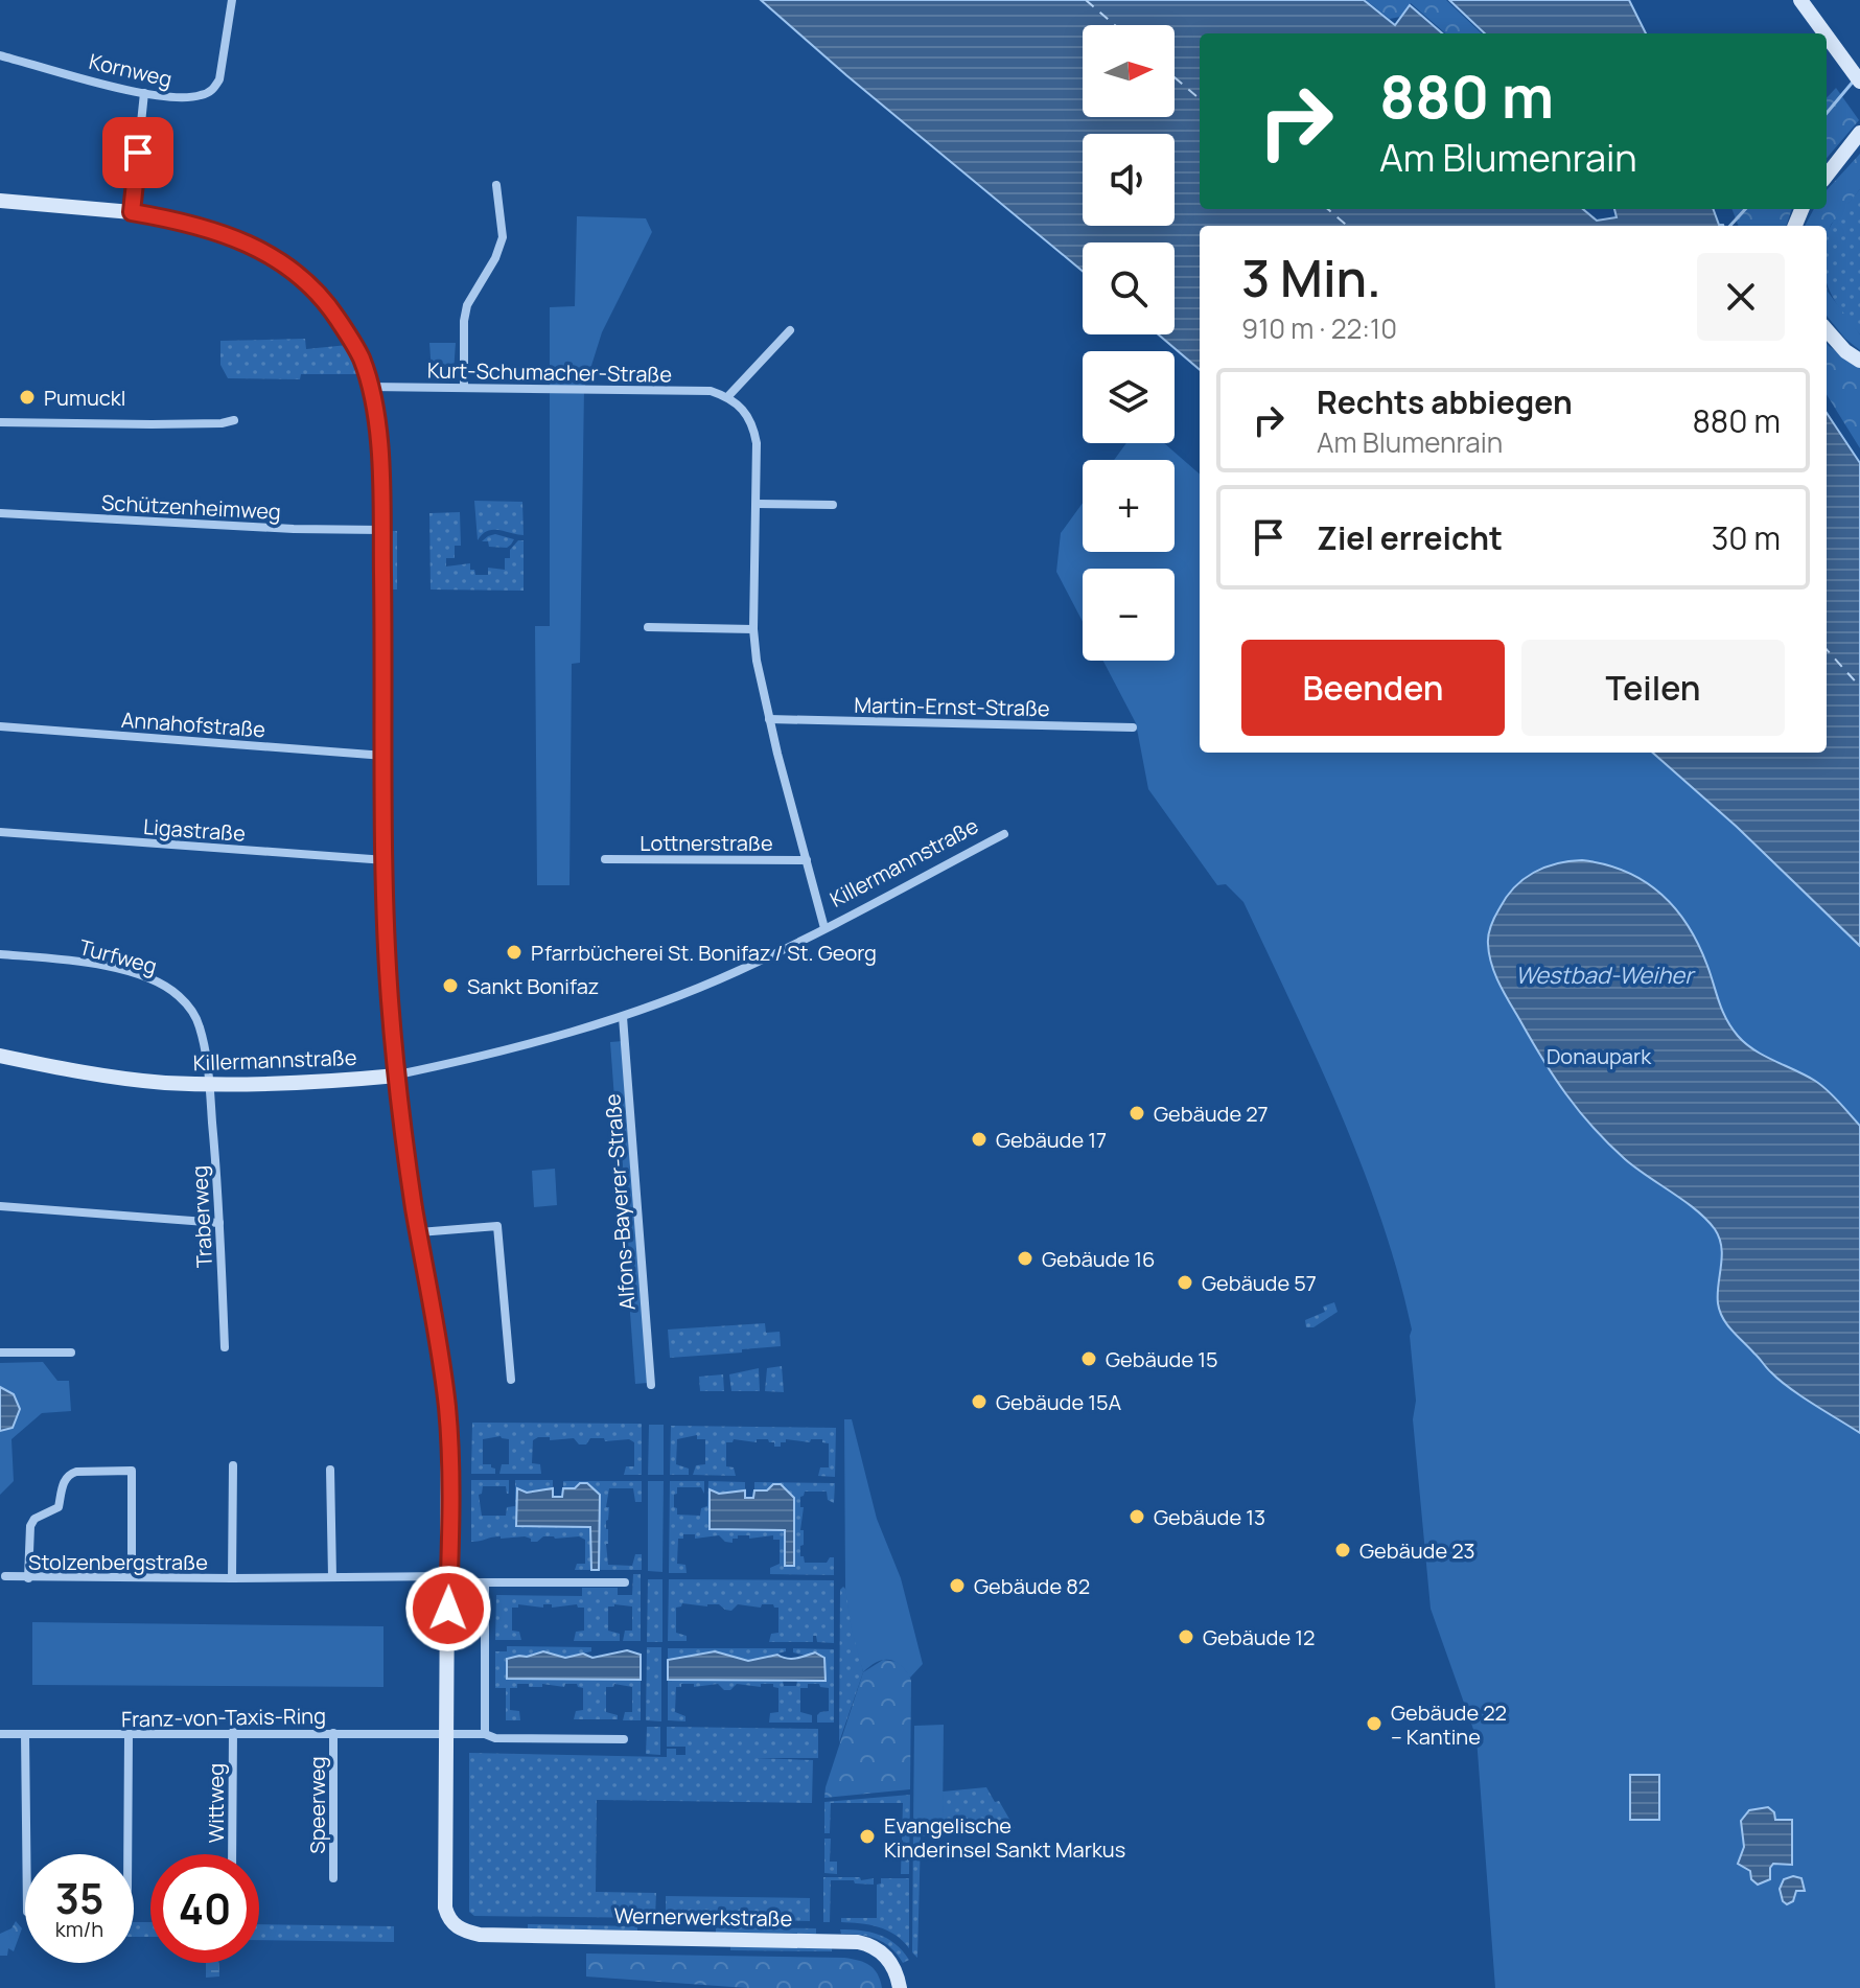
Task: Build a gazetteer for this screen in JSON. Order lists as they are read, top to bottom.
{
  "streets": {
    "street": [
      "Kornweg",
      "Kurt-Schumacher-Straße",
      "Schützenheimweg",
      "Martin-Ernst-Straße",
      "Annahofstraße",
      "Ligastraße",
      "Lottnerstraße",
      "Killermannstraße",
      "Turfweg",
      "Alfons-Bayerer-Straße",
      "Traberweg",
      "Stolzenbergstraße",
      "Franz-von-Taxis-Ring",
      "Wittweg",
      "Speerweg",
      "Wernerwerkstraße"
    ]
  },
  "crossings": [
    ["Killermannstraße", "Turfweg"],
    ["Killermannstraße", "Alfons-Bayerer-Straße"],
    ["Killermannstraße", "Traberweg"],
    ["Turfweg", "Traberweg"],
    ["Franz-von-Taxis-Ring", "Wittweg"],
    ["Franz-von-Taxis-Ring", "Speerweg"],
    ["Franz-von-Taxis-Ring", "Wernerwerkstraße"]
  ],
  "water": ["Westbad-Weiher"],
  "parks": ["Donaupark"],
  "places": [
    "Pumuckl",
    "Pfarrbücherei St. Bonifaz / St. Georg",
    "Sankt Bonifaz",
    "Gebäude 27",
    "Gebäude 17",
    "Gebäude 16",
    "Gebäude 57",
    "Gebäude 15",
    "Gebäude 15A",
    "Gebäude 13",
    "Gebäude 23",
    "Gebäude 82",
    "Gebäude 12",
    "Gebäude 22 – Kantine",
    "Evangelische Kinderinsel Sankt Markus"
  ],
  "north": "right",
  "page": {
    "map_buttons": ["+", "−"],
    "turn": ["880 m", "Am Blumenrain"],
    "heading": ["3 Min.", "910 m · 22:10"],
    "list": [
      {
        "name": "Rechts abbiegen",
        "note": "Am Blumenrain",
        "value": "880 m"
      },
      {
        "name": "Ziel erreicht",
        "value": "30 m"
      }
    ],
    "buttons": ["Beenden", "Teilen"],
    "speed": "35 km/h",
    "limit": "40"
  }
}
